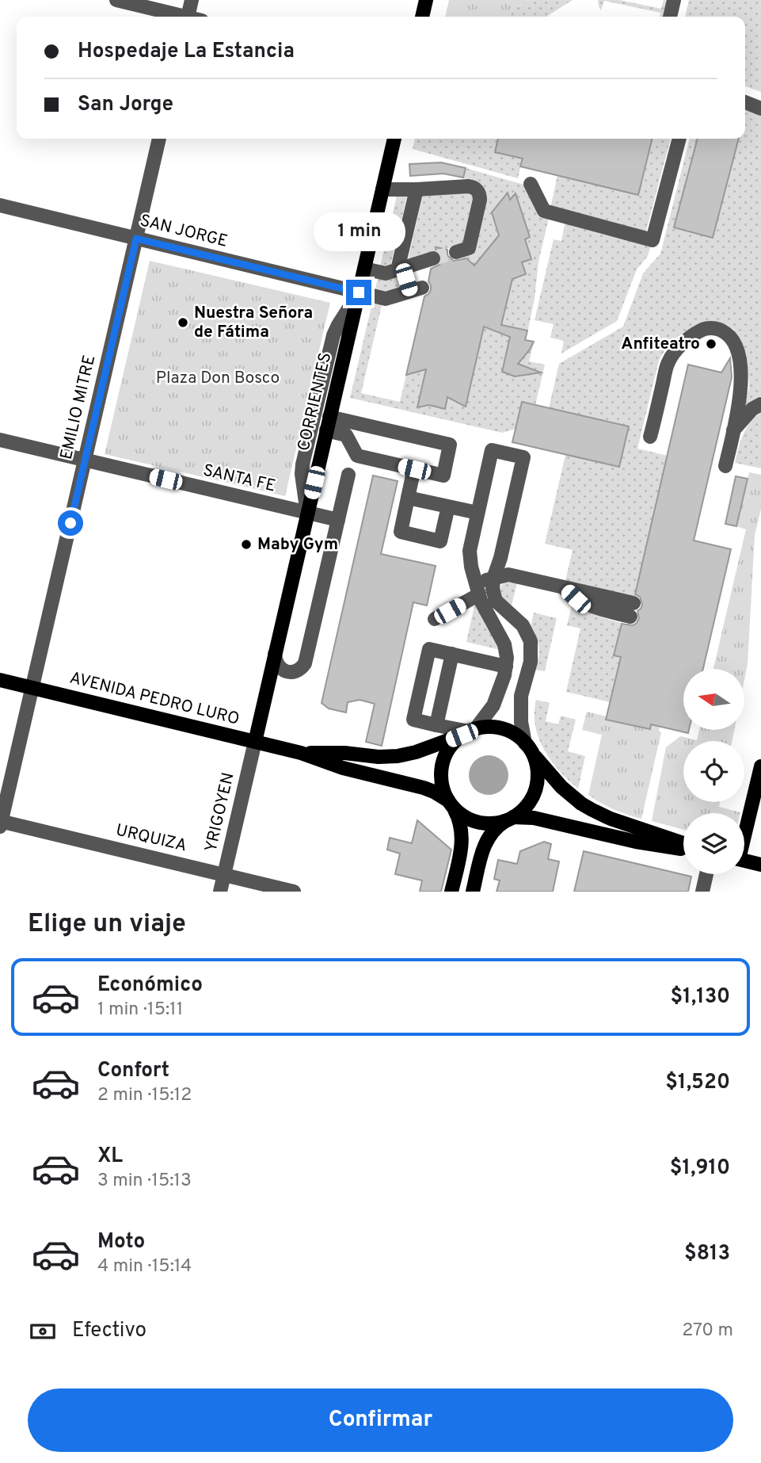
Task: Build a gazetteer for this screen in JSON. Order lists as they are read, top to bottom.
{
  "streets": {
    "main road": ["CORRIENTES", "AVENIDA PEDRO LURO"],
    "street": [
      "SAN JORGE",
      "EMILIO MITRE",
      "SANTA FE",
      "YRIGOYEN",
      "URQUIZA"
    ]
  },
  "crossings": [
    ["SAN JORGE", "CORRIENTES"],
    ["SAN JORGE", "EMILIO MITRE"],
    ["CORRIENTES", "SANTA FE"],
    ["CORRIENTES", "AVENIDA PEDRO LURO"],
    ["CORRIENTES", "YRIGOYEN"],
    ["EMILIO MITRE", "SANTA FE"],
    ["EMILIO MITRE", "AVENIDA PEDRO LURO"],
    ["EMILIO MITRE", "URQUIZA"],
    ["AVENIDA PEDRO LURO", "YRIGOYEN"],
    ["YRIGOYEN", "URQUIZA"]
  ],
  "parks": ["Plaza Don Bosco"],
  "places": ["Nuestra Señora de Fátima", "Anfiteatro", "Maby Gym"],
  "north": "left",
  "page": {
    "banner": ["Hospedaje La Estancia", "San Jorge"],
    "bubble": "1 min",
    "heading": "Elige un viaje",
    "list": [
      {
        "name": "Económico",
        "note": "1 min · 15:11",
        "value": "$1,130"
      },
      {
        "name": "Confort",
        "note": "2 min · 15:12",
        "value": "$1,520"
      },
      {
        "name": "XL",
        "note": "3 min · 15:13",
        "value": "$1,910"
      },
      {
        "name": "Moto",
        "note": "4 min · 15:14",
        "value": "$813"
      }
    ],
    "pay": ["Efectivo", "270 m"],
    "buttons": "Confirmar"
  }
}
